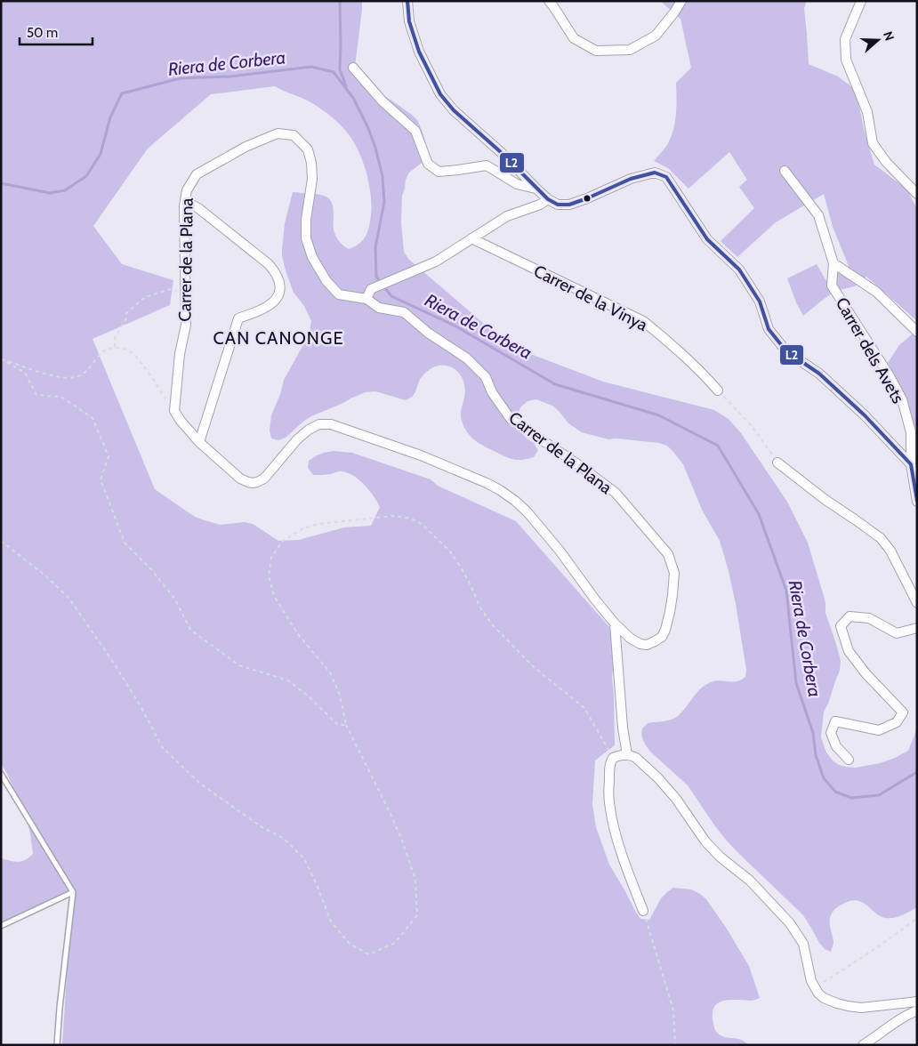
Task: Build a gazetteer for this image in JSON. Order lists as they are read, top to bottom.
{
  "streets": {
    "street": ["Carrer de la Plana", "Carrer de la Vinya", "Carrer dels Avets"]
  },
  "districts": ["CAN CANONGE"],
  "water": ["Riera de Corbera"],
  "lines": ["transit line L2"],
  "scale_bar": "50 m",
  "north": "right"
}
